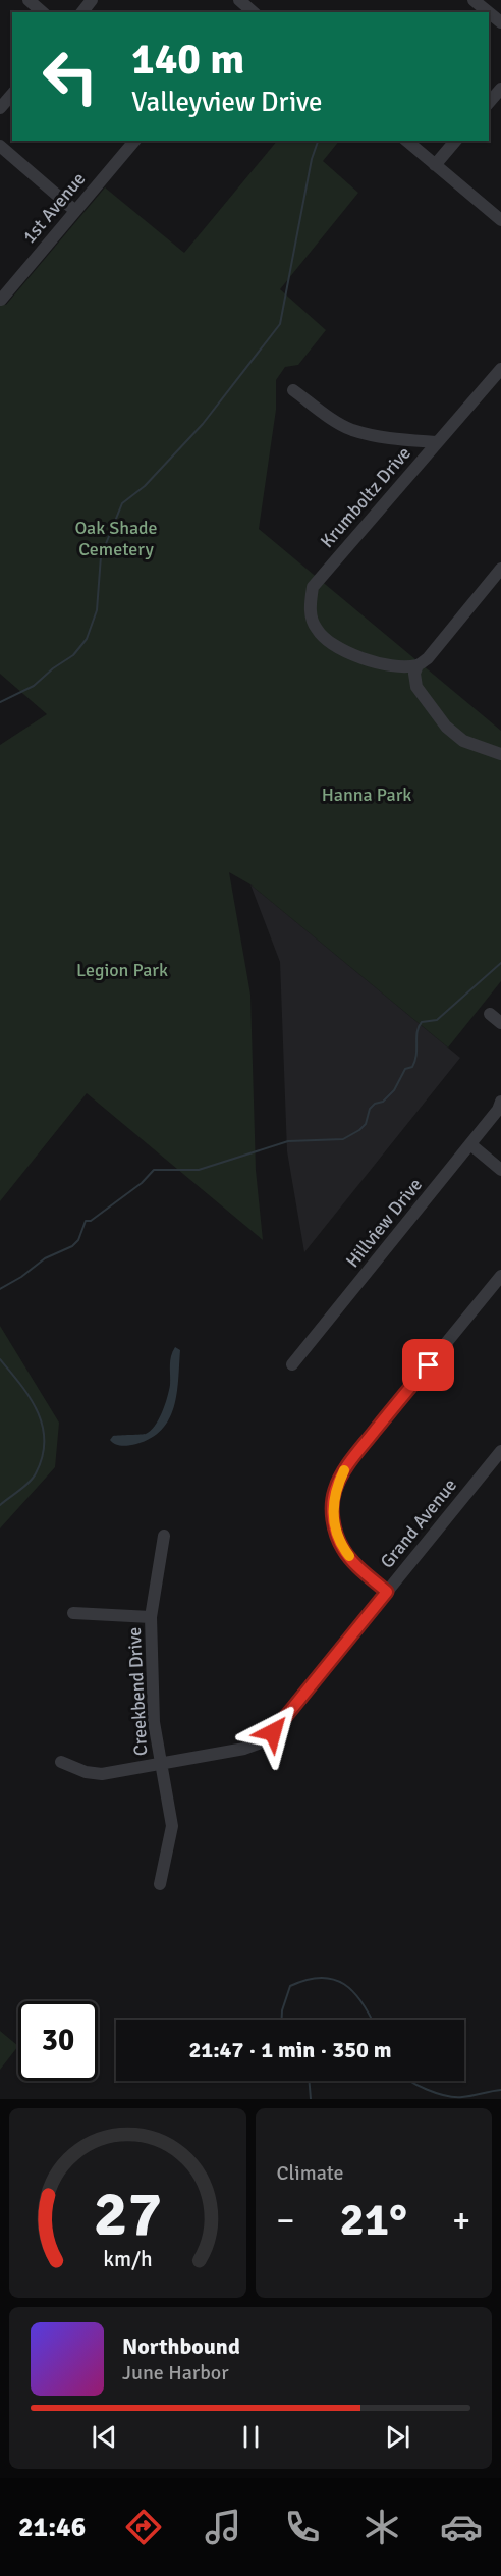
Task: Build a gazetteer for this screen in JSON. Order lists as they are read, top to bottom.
{
  "streets": {
    "street": [
      "1st Avenue",
      "Krumboltz Drive",
      "Hillview Drive",
      "Grand Avenue",
      "Creekbend Drive"
    ]
  },
  "crossings": [
    ["Grand Avenue", "Creekbend Drive"]
  ],
  "parks": ["Oak Shade Cemetery", "Hanna Park", "Legion Park"],
  "page": {
    "turn": ["140 m", "Valleyview Drive"],
    "limit": "30",
    "trip": "21:47 · 1 min · 350 m",
    "tile": "Climate",
    "heat": ["−", "21°", "+"],
    "song": ["Northbound", "June Harbor"],
    "tabs": "21:46",
    "gauge": ["27", "km/h"]
  }
}
